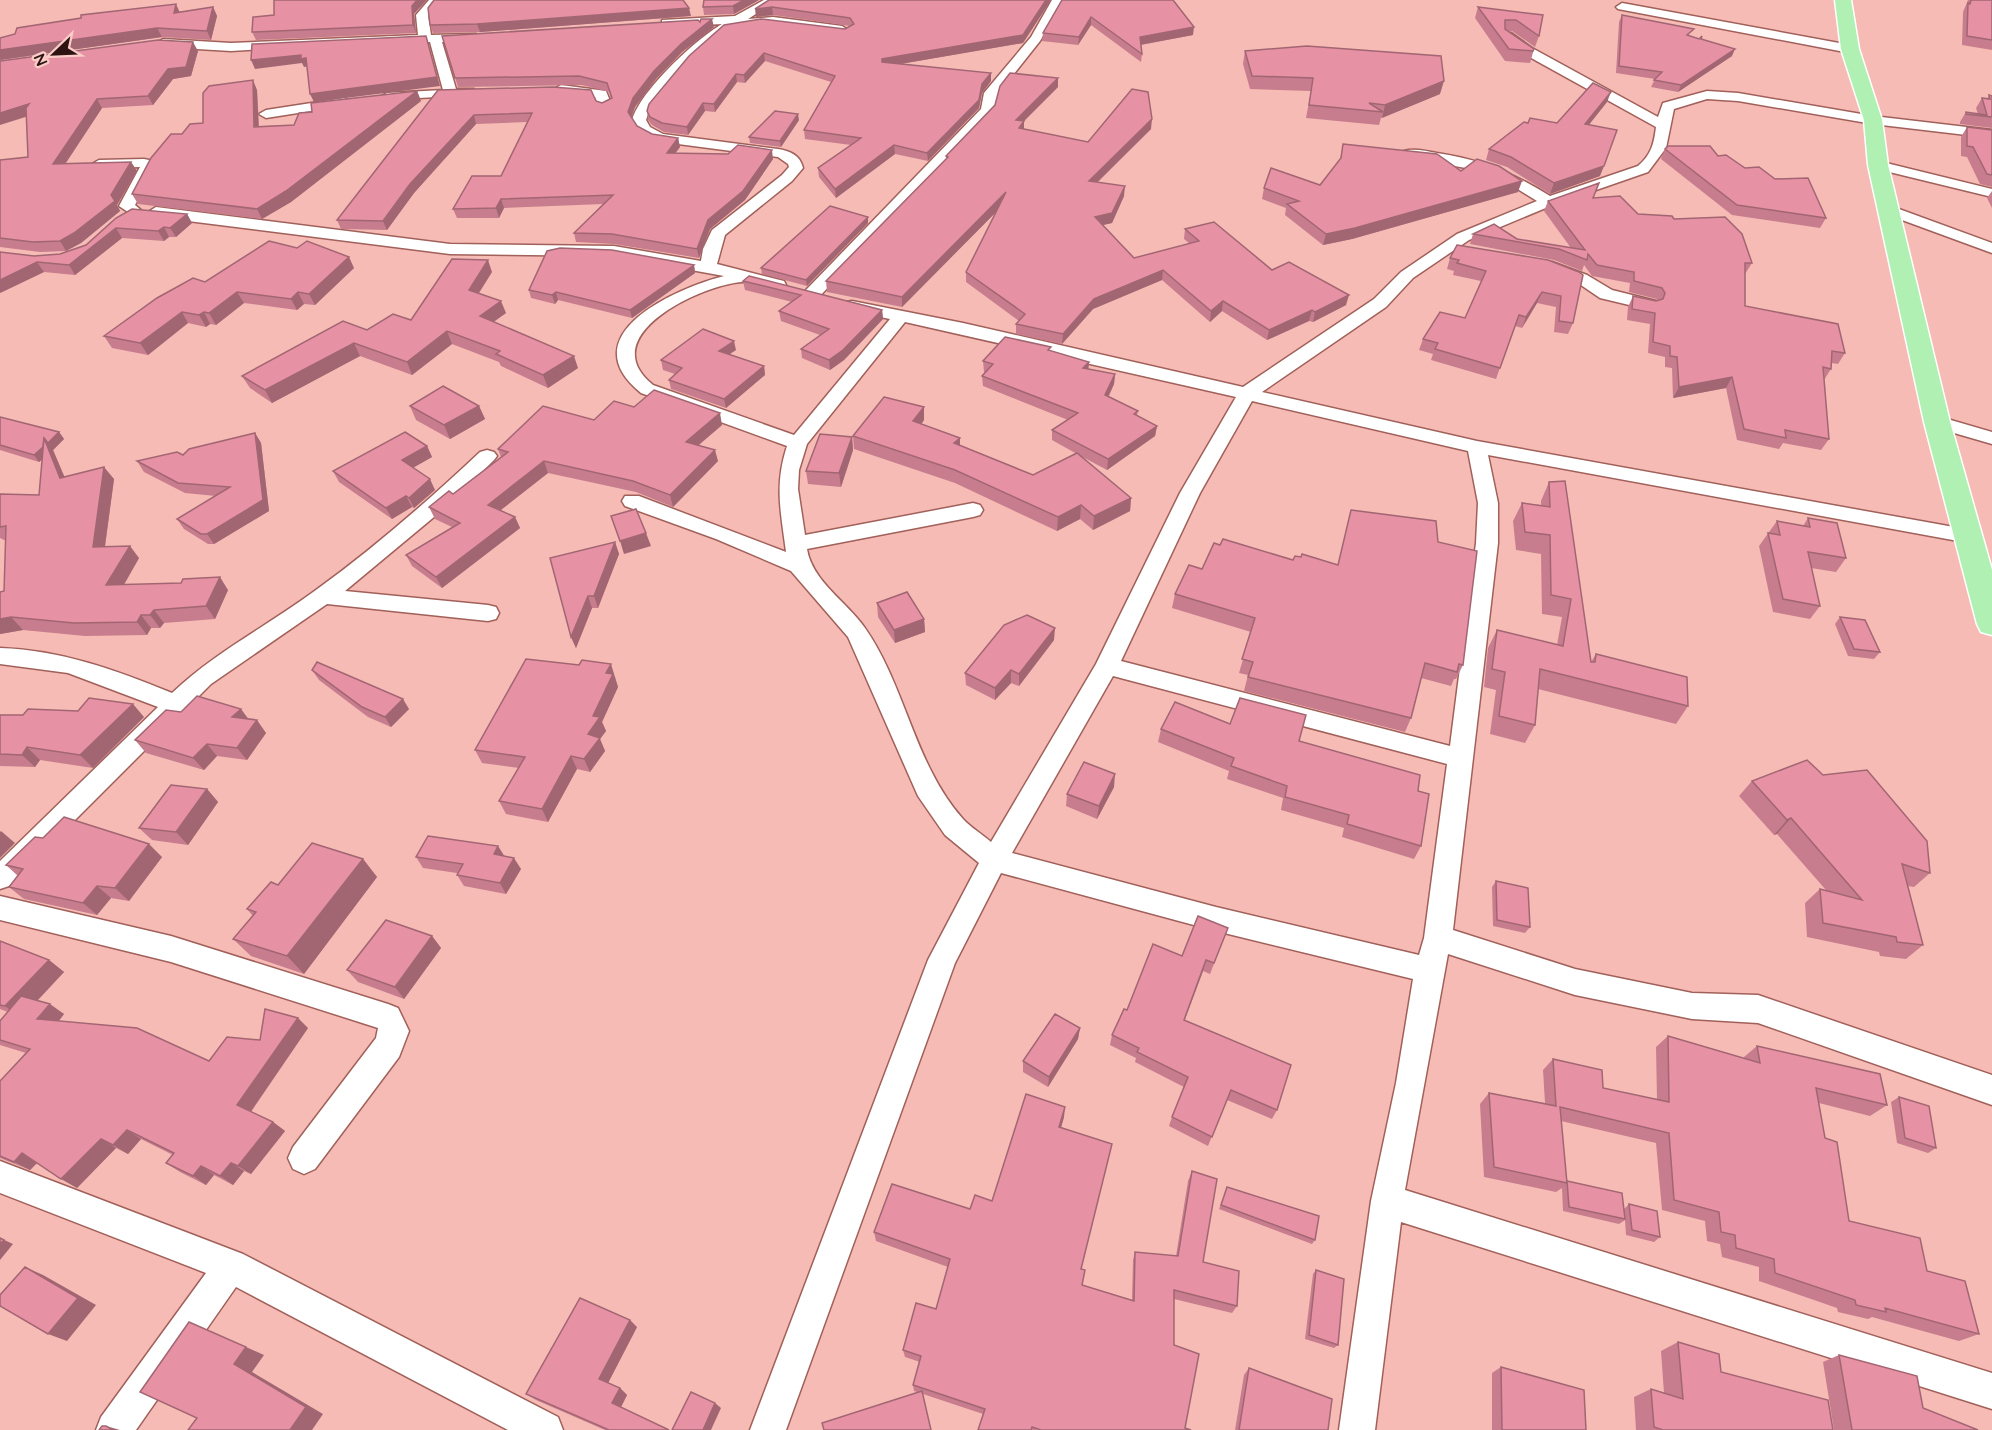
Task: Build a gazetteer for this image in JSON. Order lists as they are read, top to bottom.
{
  "north": "bottom left"
}
